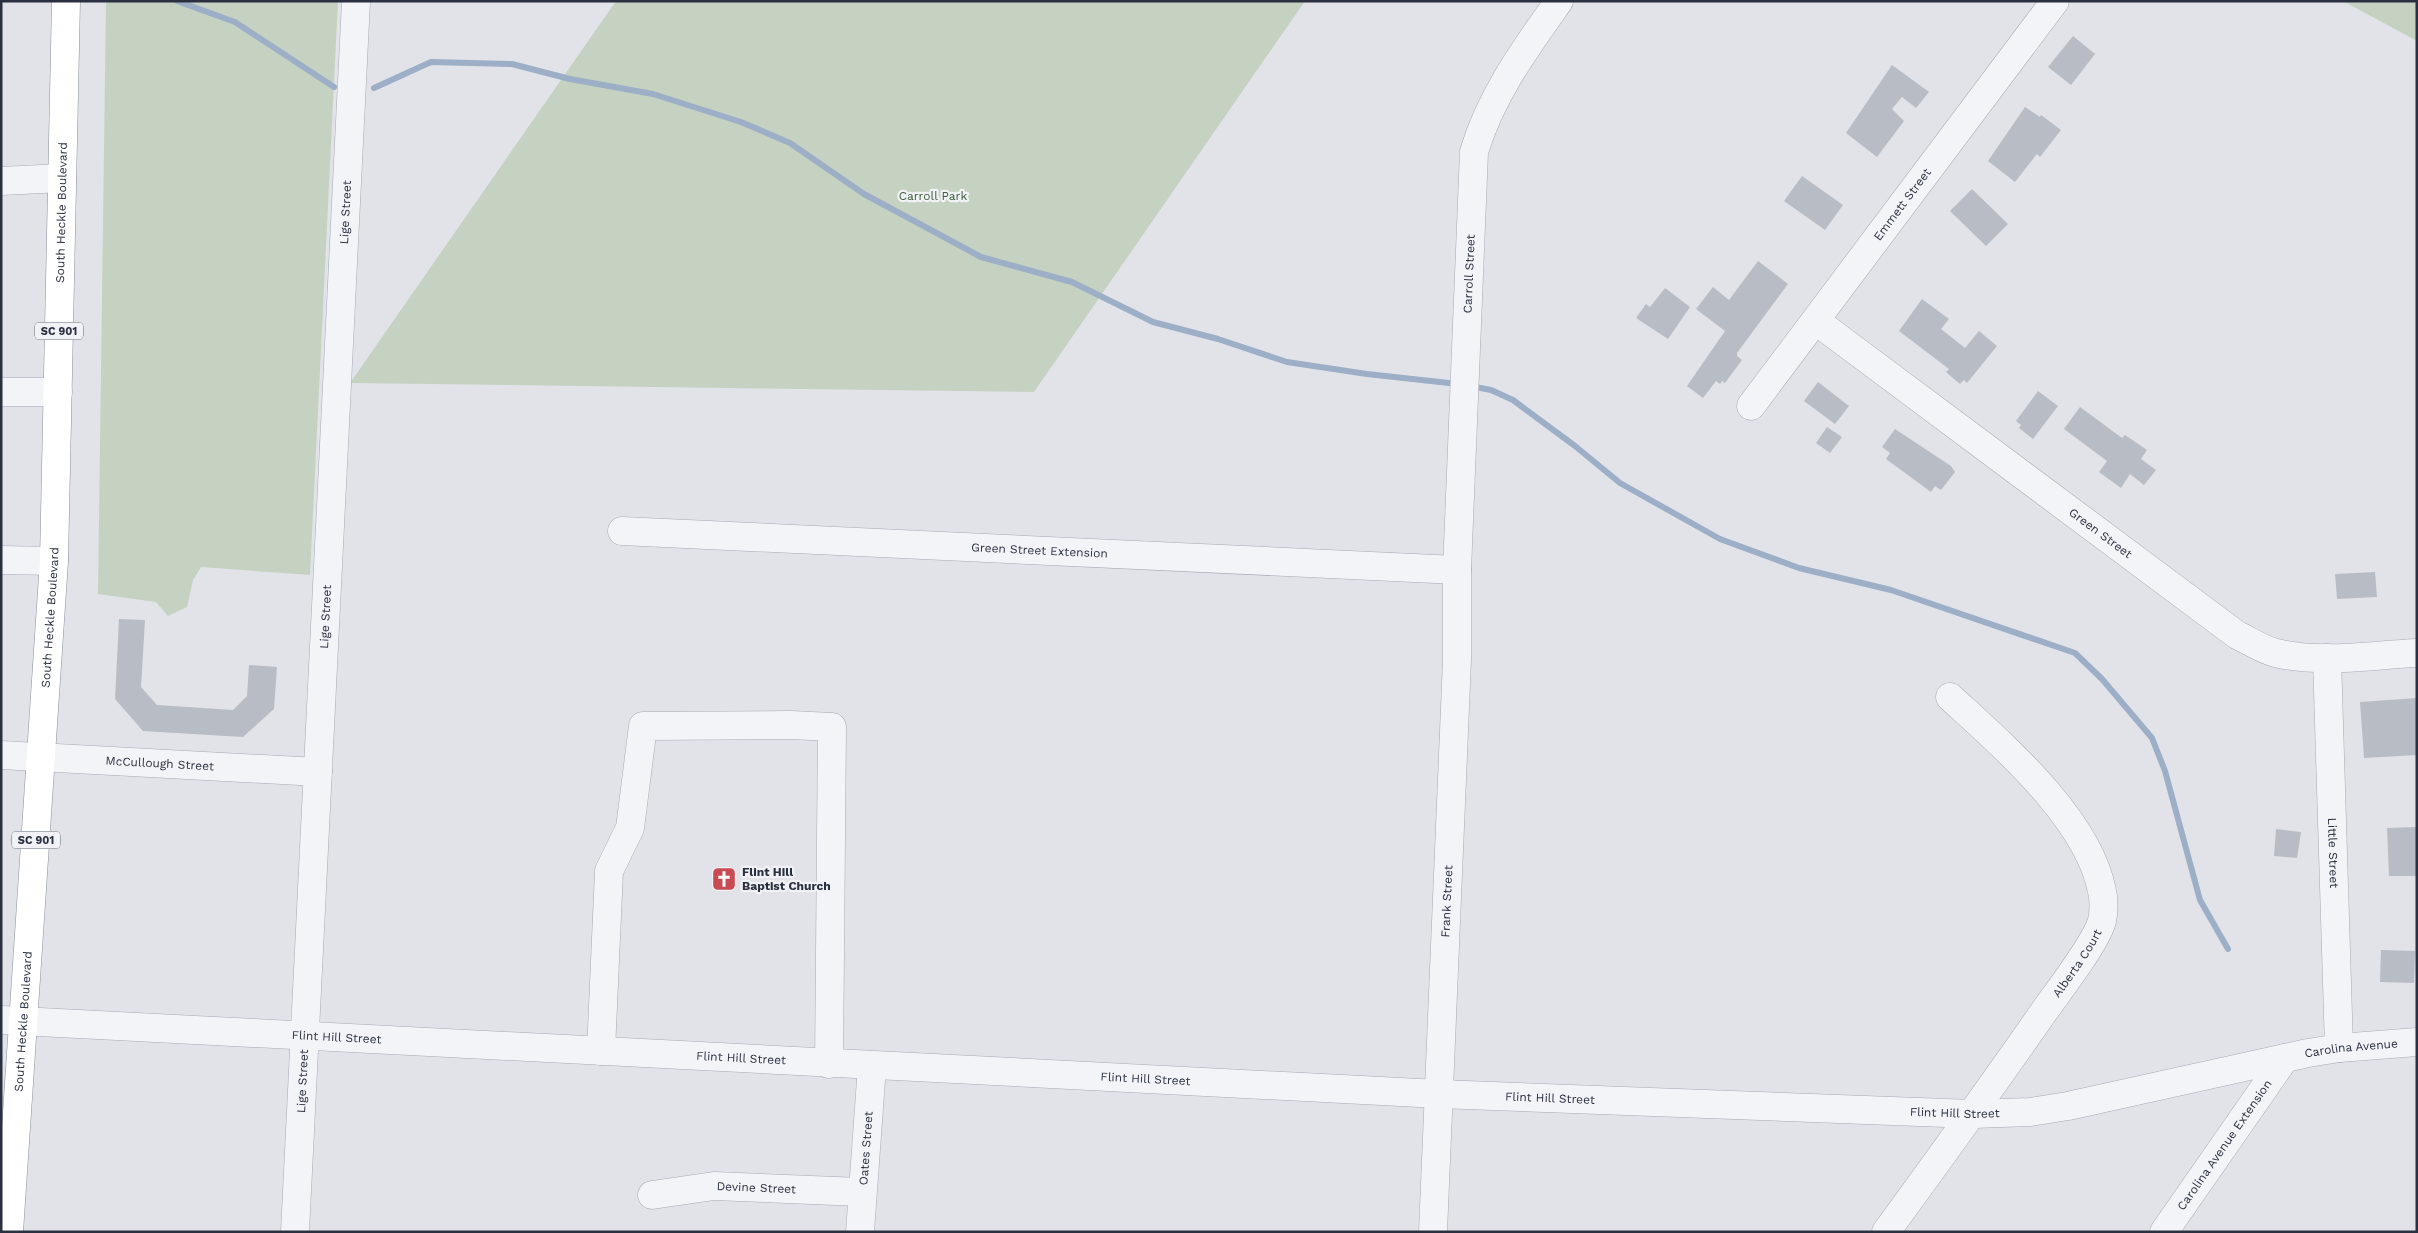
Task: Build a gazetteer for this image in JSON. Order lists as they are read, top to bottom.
{
  "streets": {
    "highway": ["South Heckle Boulevard", "SC 901"],
    "street": [
      "Emmett Street",
      "Lige Street",
      "Carroll Street",
      "Green Street",
      "Green Street Extension",
      "McCullough Street",
      "Little Street",
      "Frank Street",
      "Alberta Court",
      "Flint Hill Street",
      "Carolina Avenue",
      "Carolina Avenue Extension",
      "Oates Street",
      "Devine Street"
    ]
  },
  "crossings": [
    ["Emmett Street", "Green Street"],
    ["South Heckle Boulevard", "McCullough Street"],
    ["South Heckle Boulevard", "Flint Hill Street"],
    ["Lige Street", "McCullough Street"],
    ["Lige Street", "Flint Hill Street"],
    ["Carroll Street", "Green Street Extension"],
    ["Carroll Street", "Frank Street"],
    ["Green Street", "Little Street"],
    ["Green Street Extension", "Frank Street"],
    ["Little Street", "Carolina Avenue"],
    ["Frank Street", "Flint Hill Street"],
    ["Alberta Court", "Flint Hill Street"],
    ["Flint Hill Street", "Carolina Avenue"],
    ["Flint Hill Street", "Carolina Avenue Extension"],
    ["Flint Hill Street", "Oates Street"],
    ["Carolina Avenue", "Carolina Avenue Extension"],
    ["Oates Street", "Devine Street"]
  ],
  "parks": ["Carroll Park"],
  "places": {
    "church": ["Flint Hill Baptist Church"]
  }
}
